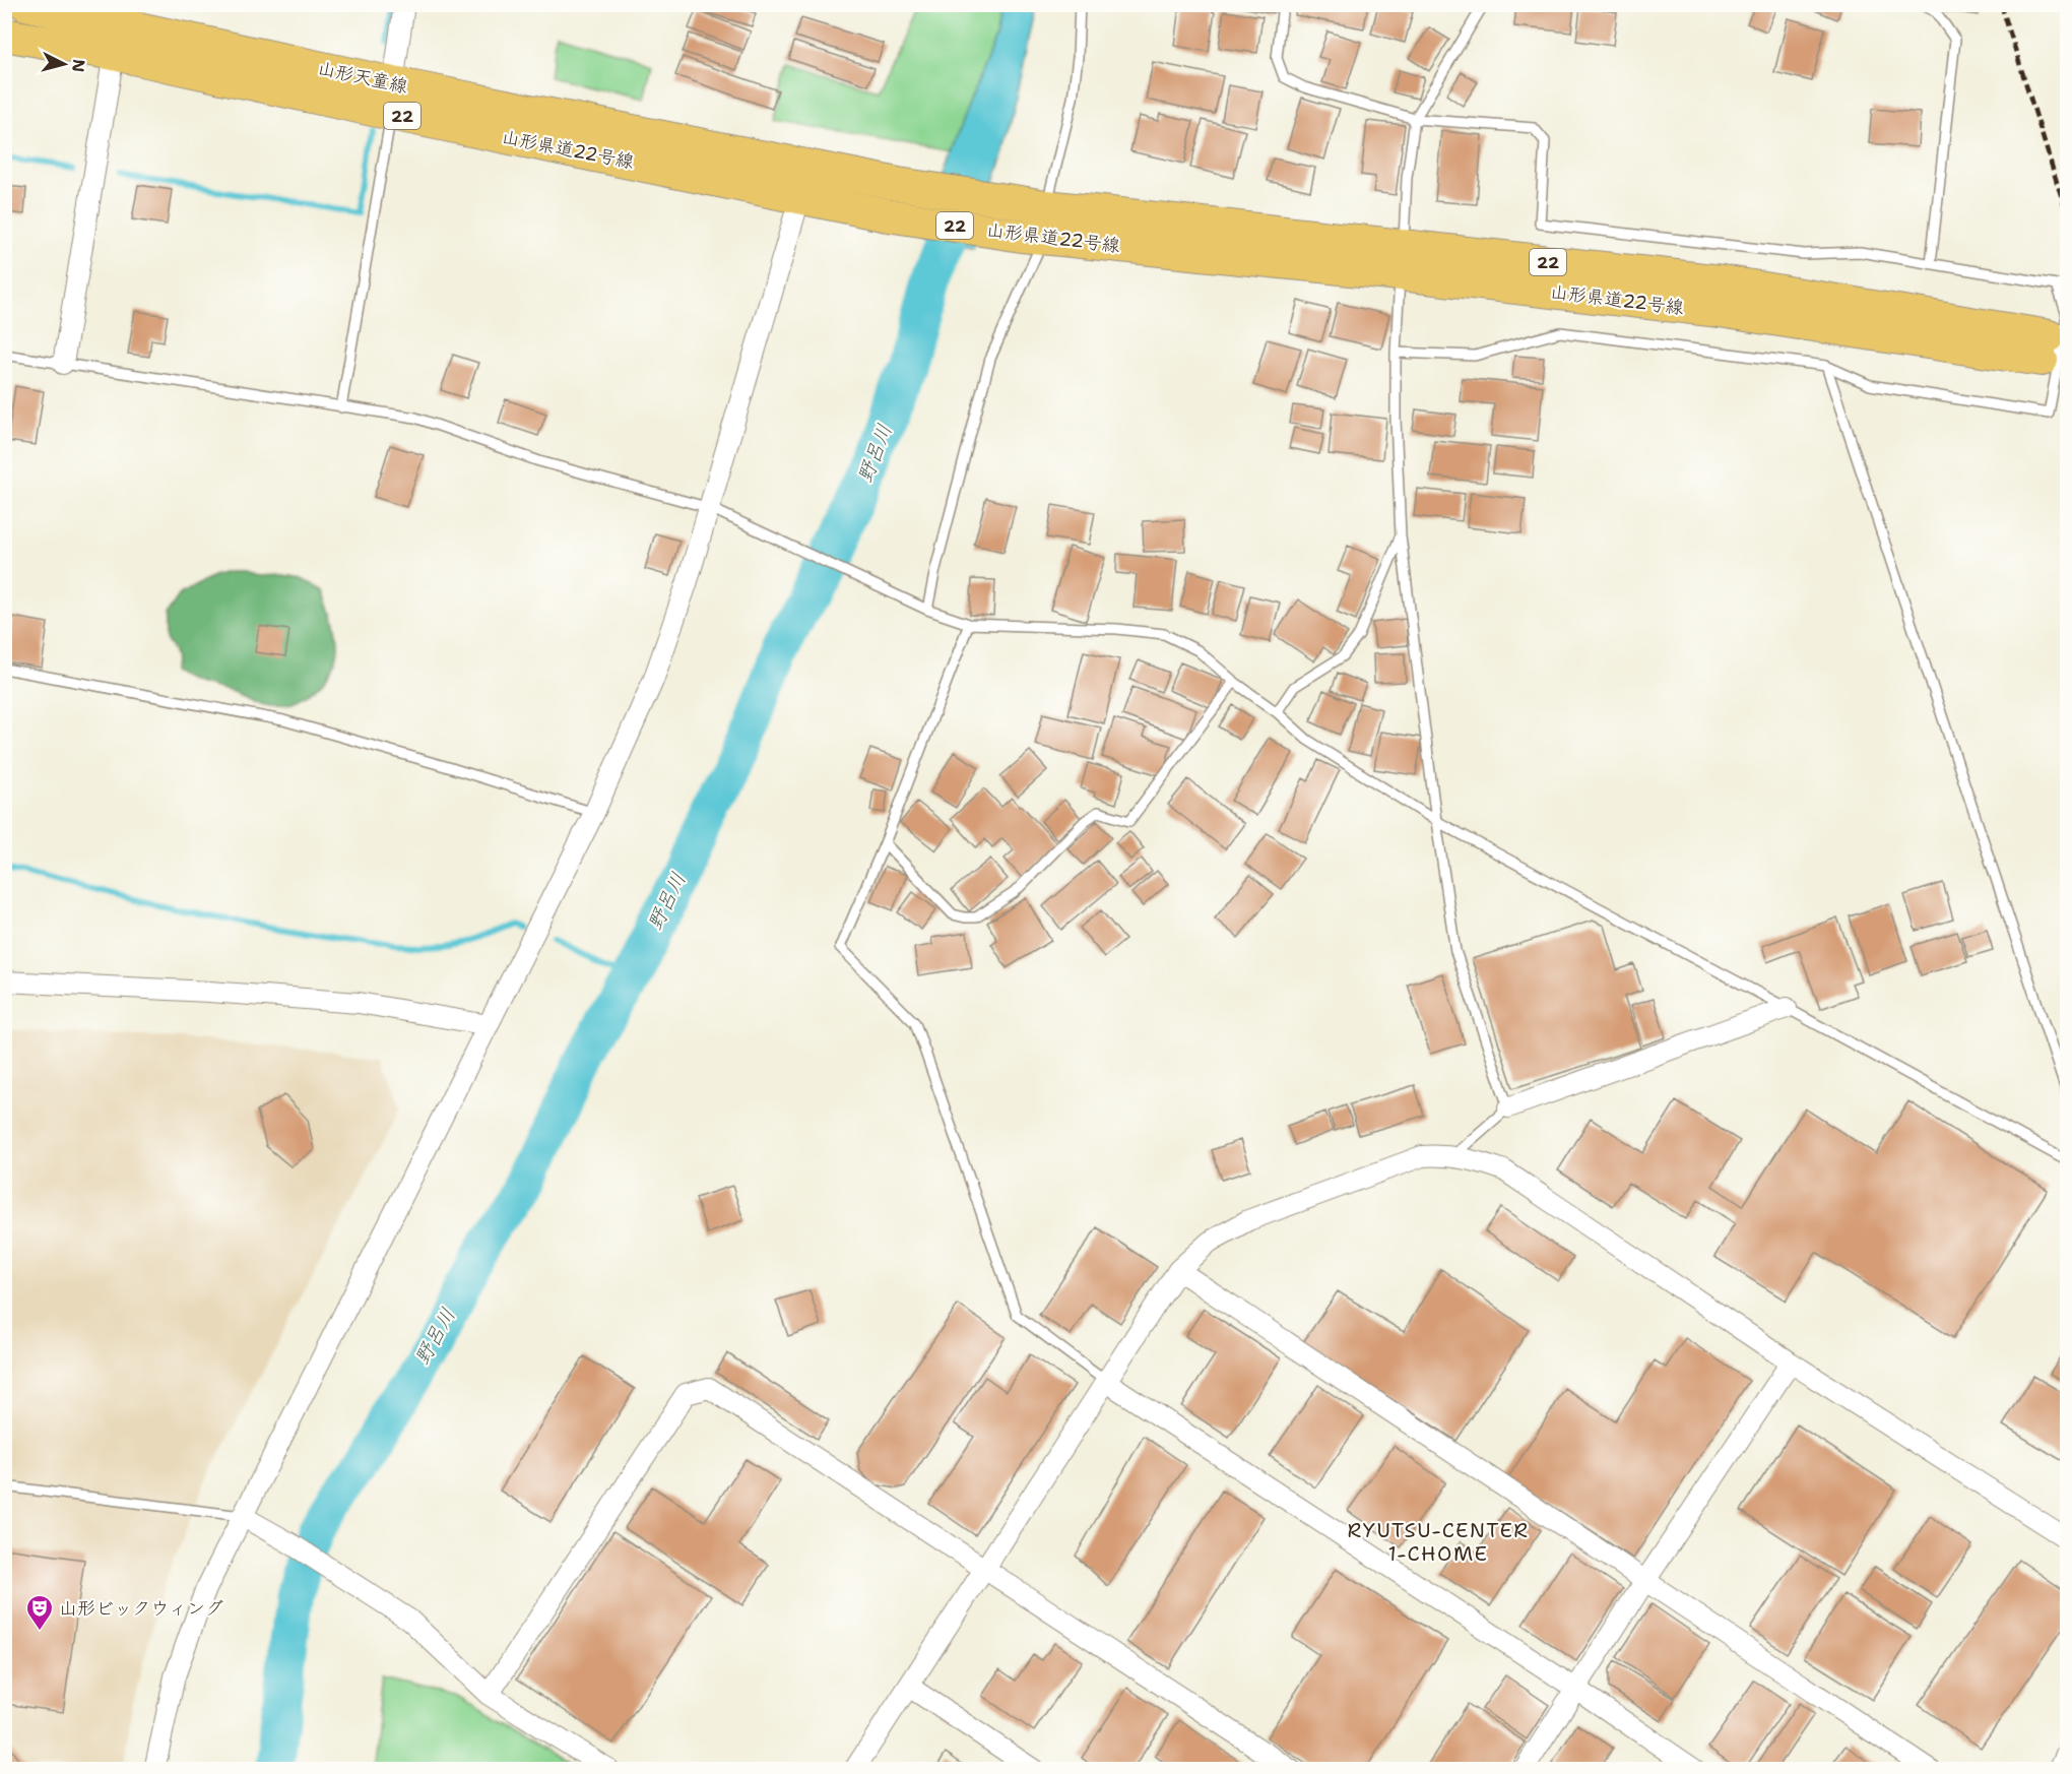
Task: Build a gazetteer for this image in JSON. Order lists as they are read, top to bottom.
{
  "streets": {
    "main road": ["山形天童線", "22", "山形県道22号線"]
  },
  "crossings": [
    ["山形天童線", "22"],
    ["山形天童線", "山形県道22号線"]
  ],
  "districts": ["RYUTSU-CENTER 1-CHOME"],
  "water": ["野呂川"],
  "places": {
    "theatre": ["山形ビックウィング"]
  },
  "north": "right"
}
